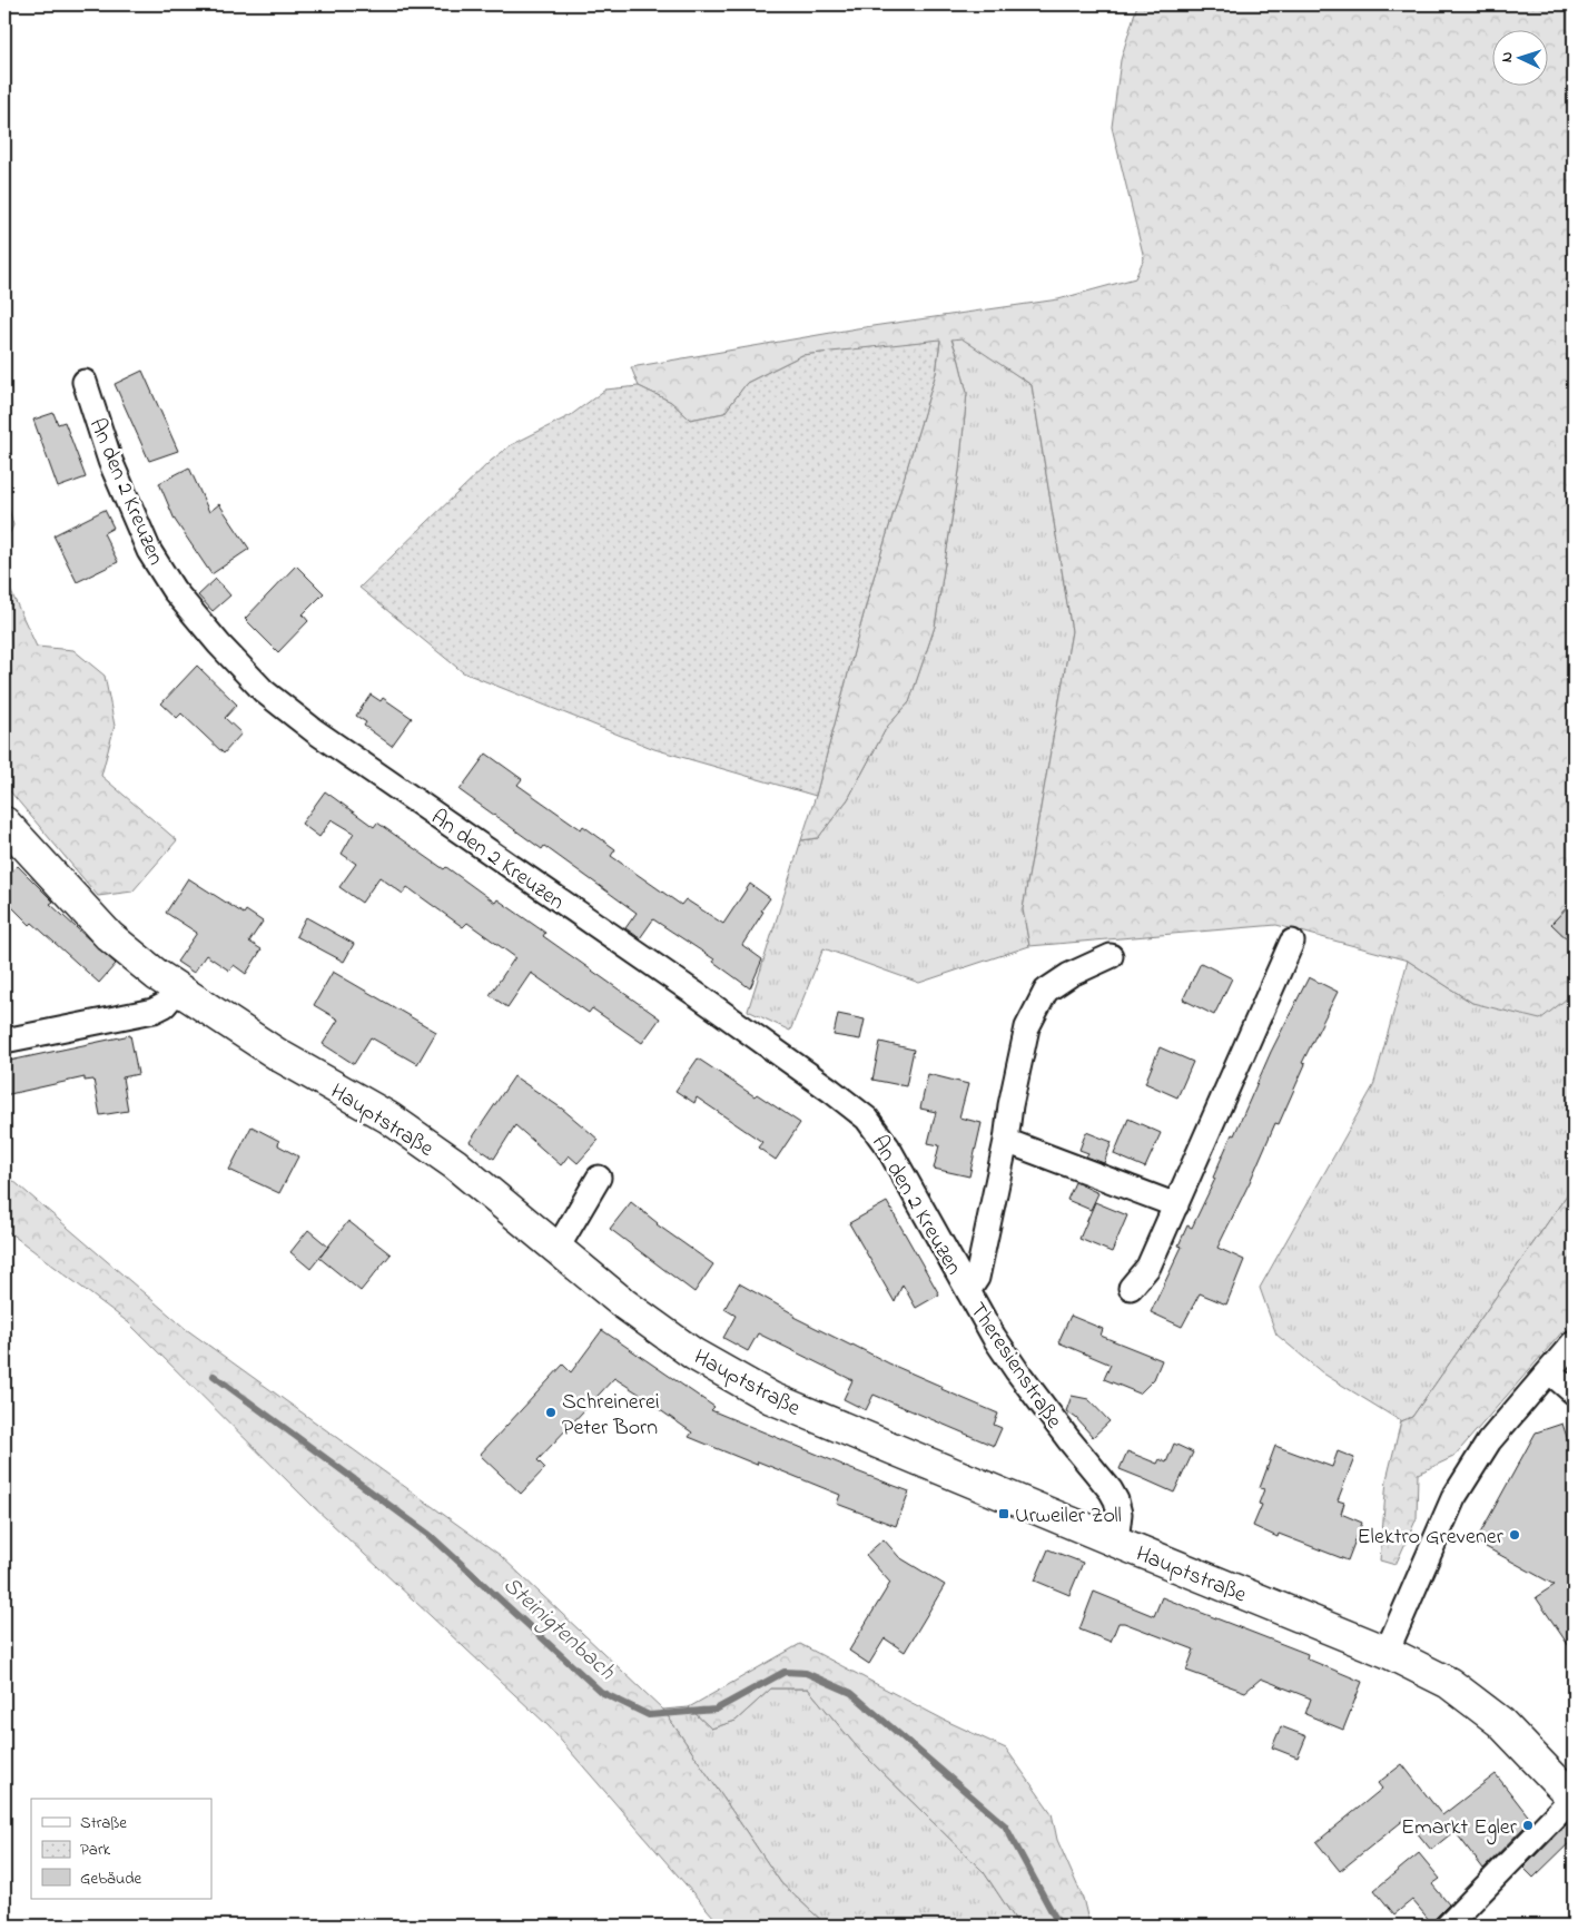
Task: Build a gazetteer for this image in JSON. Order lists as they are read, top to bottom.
{
  "streets": {
    "main road": ["Hauptstraße"],
    "street": ["An den 2 Kreuzen", "Theresienstraße"]
  },
  "crossings": [
    ["An den 2 Kreuzen", "Theresienstraße"],
    ["Hauptstraße", "Theresienstraße"]
  ],
  "water": ["Steinigtenbach"],
  "places": {
    "other": ["Schreinerei Peter Born", "Elektro Grevener", "Emarkt Egler"],
    "transit": ["Urweiler Zoll"]
  },
  "legend": ["Straße", "Park", "Gebäude"],
  "north": "left"
}
